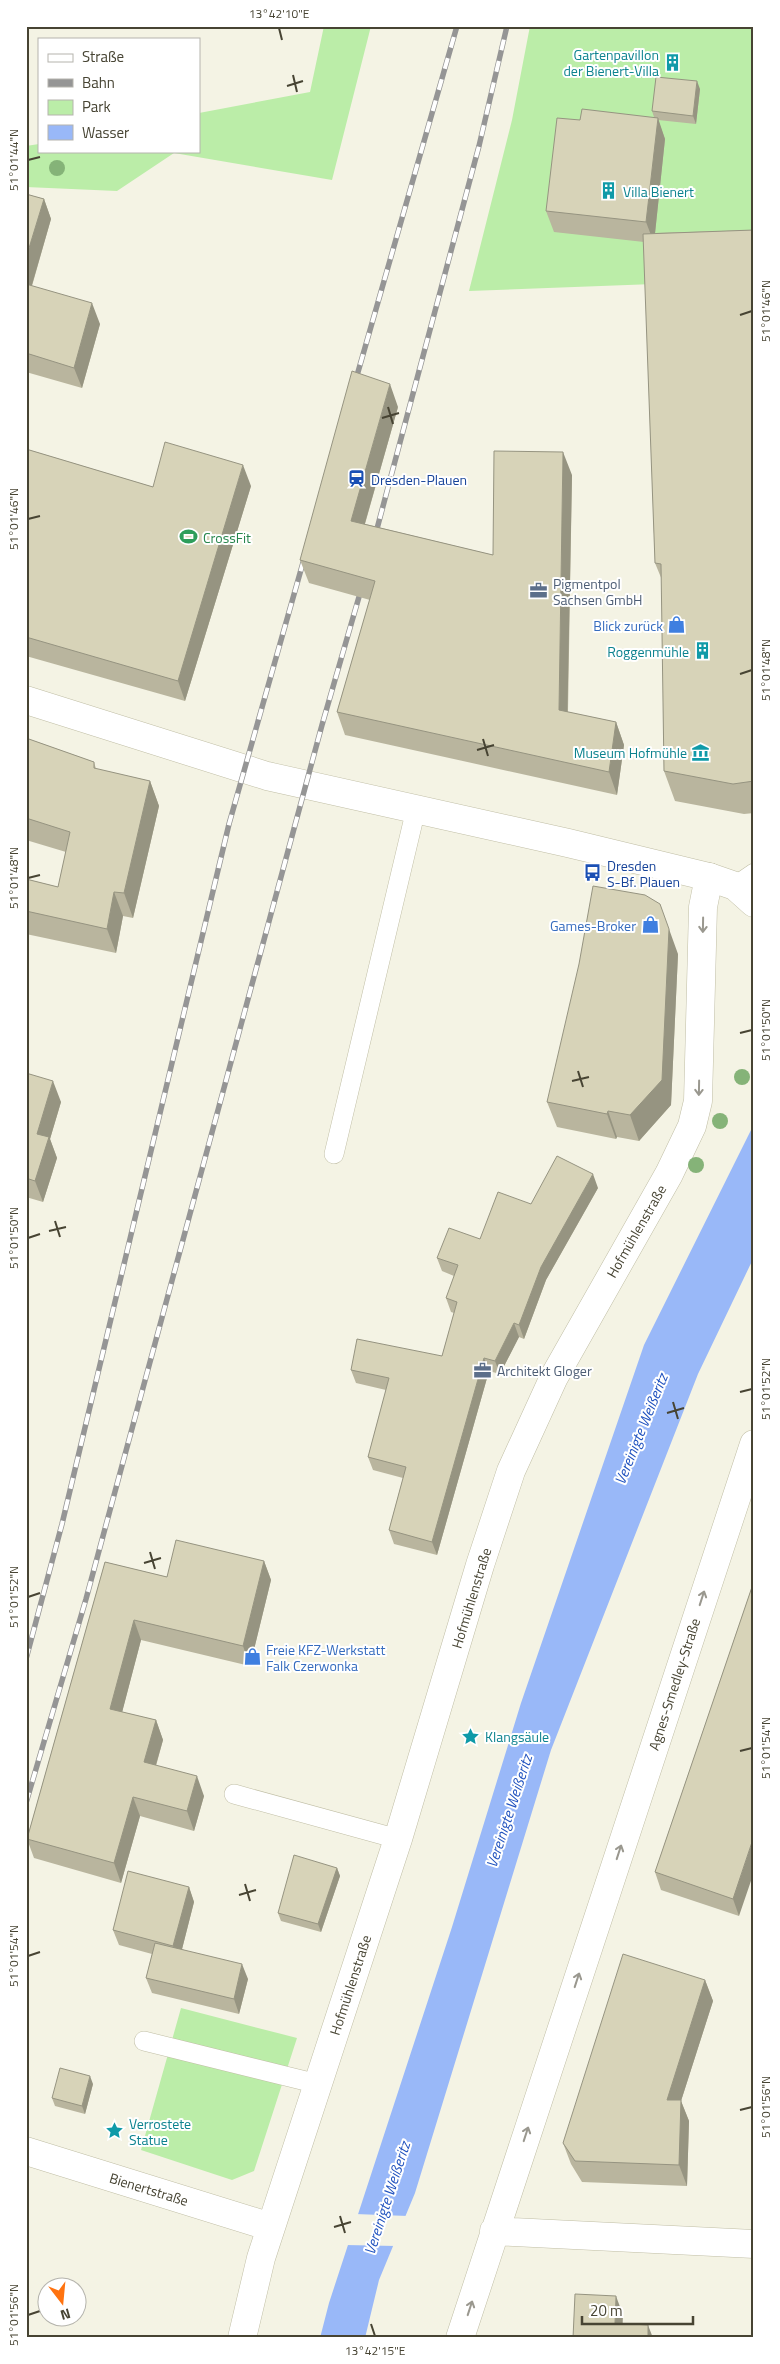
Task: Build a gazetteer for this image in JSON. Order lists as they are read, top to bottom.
{
  "streets": {
    "street": ["Hofmühlenstraße", "Agnes-Smedley-Straße", "Bienertstraße"]
  },
  "crossings": [
    ["Hofmühlenstraße", "Bienertstraße"]
  ],
  "one_way": ["Hofmühlenstraße", "Agnes-Smedley-Straße"],
  "water": ["Vereinigte Weißeritz"],
  "places": {
    "building": ["Gartenpavillon der Bienert-Villa", "Villa Bienert", "Roggenmühle"],
    "station": ["Dresden-Plauen"],
    "sports": ["CrossFit"],
    "office": ["Pigmentpol Sachsen GmbH", "Architekt Gloger"],
    "shop": ["Blick zurück", "Games-Broker", "Freie KFZ-Werkstatt Falk Czerwonka"],
    "museum": ["Museum Hofmühle"],
    "bus stop": ["Dresden S-Bf. Plauen"],
    "place": ["Klangsäule", "Verrostete Statue"]
  },
  "legend": [
    "Straße",
    "Bahn",
    "Park",
    "Wasser"
  ],
  "scale_bar": "20 m",
  "north": "bottom",
  "coordinates": [
    "13°42'10\"E",
    "51°01'44\"N",
    "51°01'46\"N",
    "51°01'48\"N",
    "51°01'50\"N",
    "51°01'52\"N",
    "51°01'54\"N",
    "51°01'56\"N",
    "13°42'15\"E"
  ]
}
